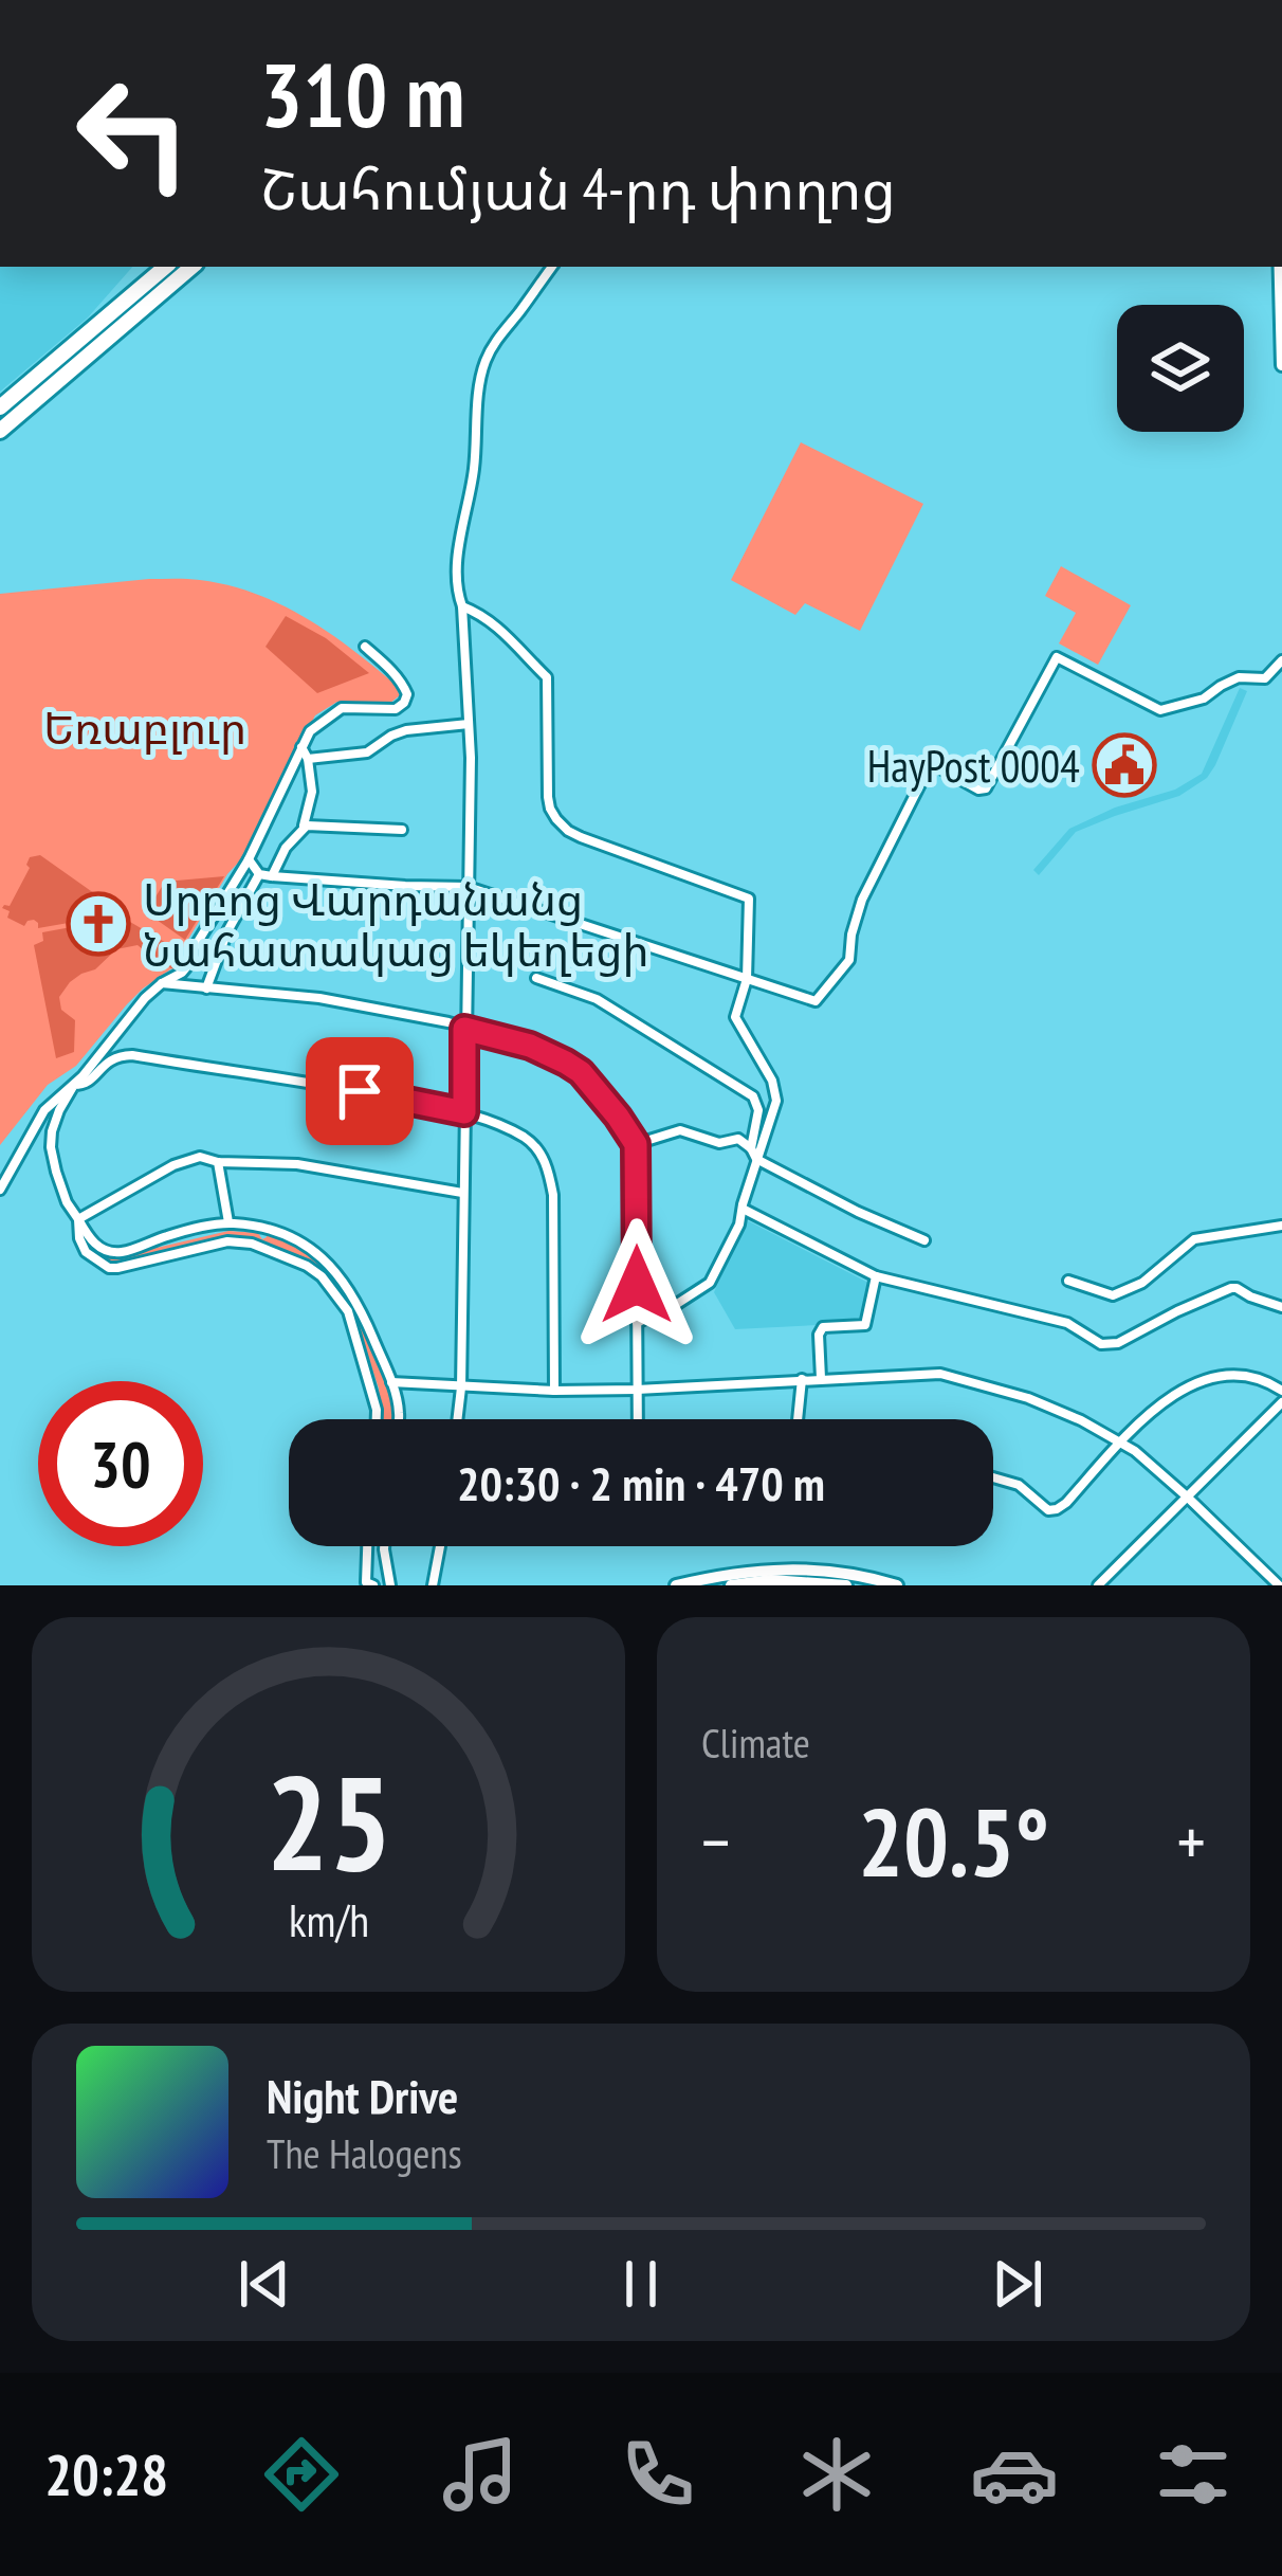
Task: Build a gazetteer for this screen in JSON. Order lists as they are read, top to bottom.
{
  "parks": ["Եռաբլուր"],
  "places": {
    "public building": ["HayPost 0004"],
    "church": ["Սրբոց Վարդանանց Նահատակաց եկեղեցի"]
  },
  "page": {
    "turn": ["310 m", "Շահումյան 4-րդ փողոց"],
    "limit": "30",
    "trip": "20:30 · 2 min · 470 m",
    "tile": "Climate",
    "heat": ["−", "20.5°", "+"],
    "song": ["Night Drive", "The Halogens"],
    "tabs": "20:28",
    "gauge": ["25", "km/h"]
  }
}
